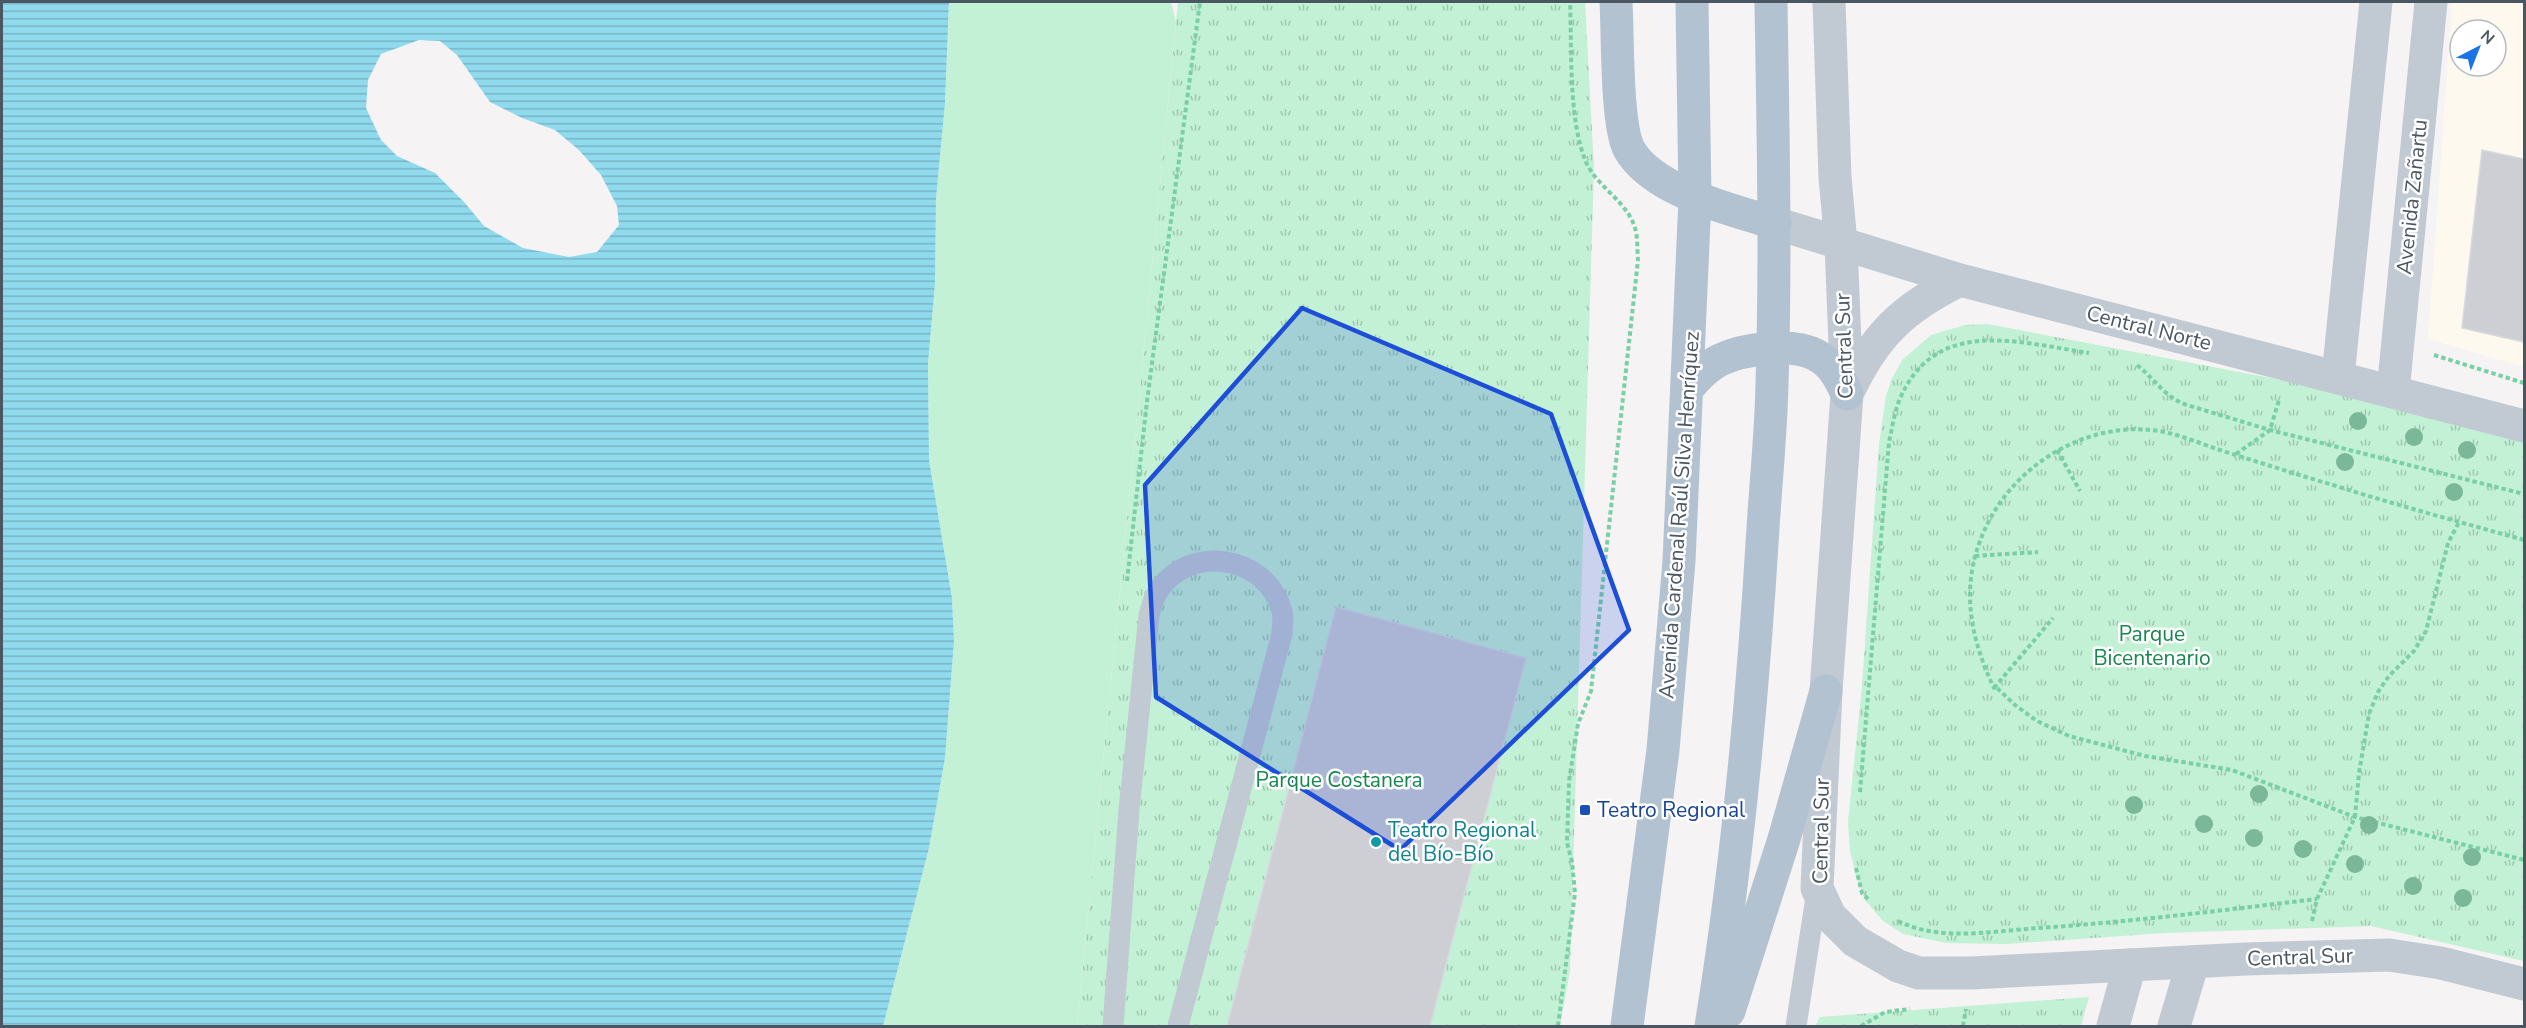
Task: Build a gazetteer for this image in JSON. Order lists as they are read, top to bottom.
{
  "streets": {
    "main road": ["Avenida Cardenal Raúl Silva Henríquez"],
    "street": ["Avenida Zañartu", "Central Norte", "Central Sur"]
  },
  "crossings": [
    ["Avenida Zañartu", "Central Norte"],
    ["Central Norte", "Central Sur"]
  ],
  "parks": ["Parque Bicentenario", "Parque Costanera"],
  "places": {
    "transit": ["Teatro Regional"],
    "other": ["Teatro Regional del Bío-Bío"]
  },
  "north": "top right"
}
